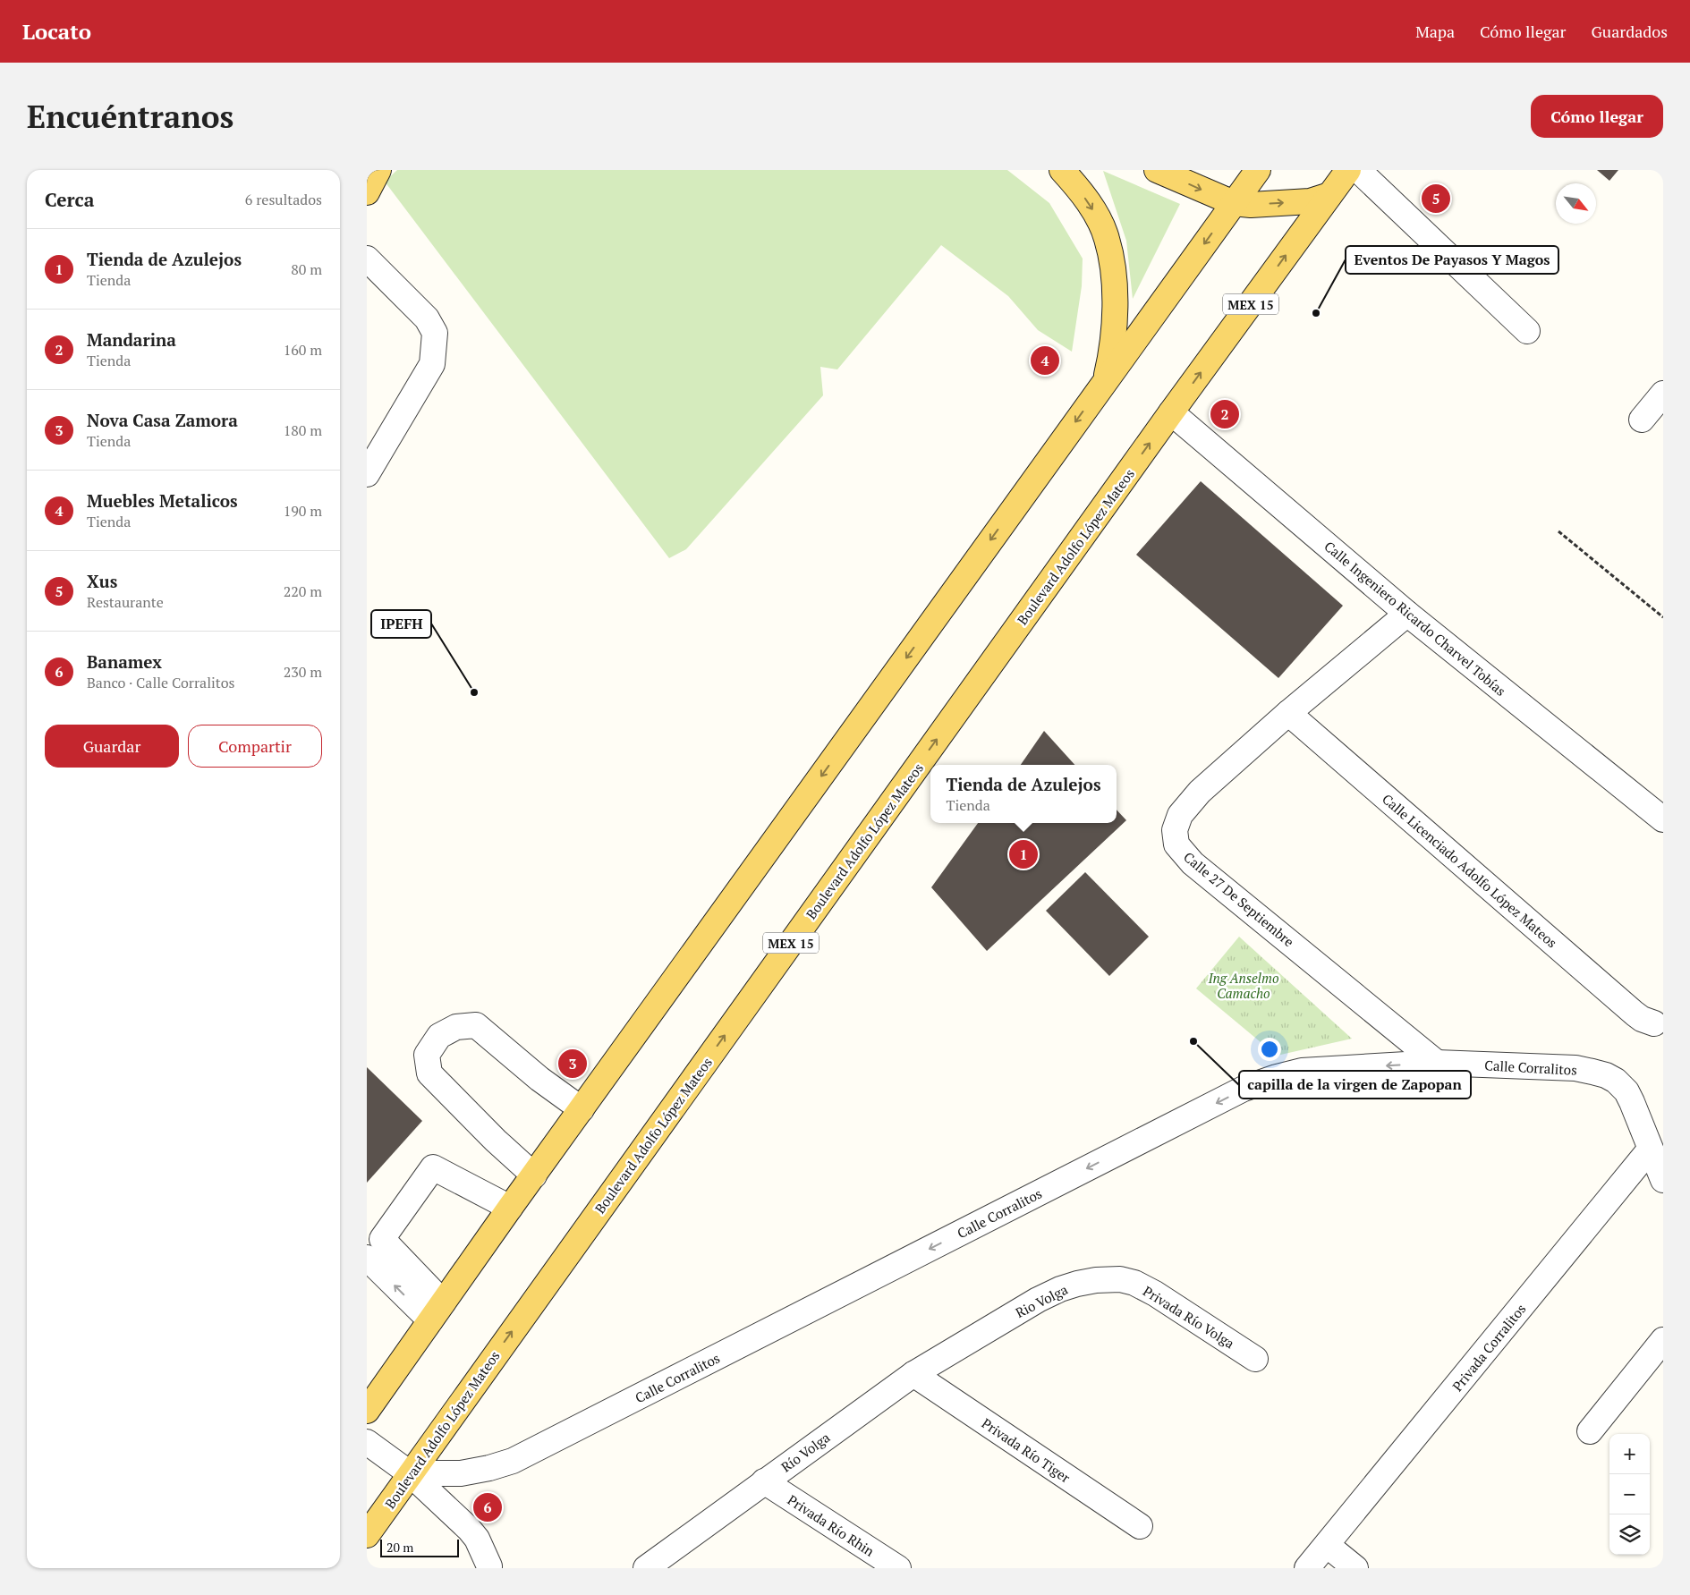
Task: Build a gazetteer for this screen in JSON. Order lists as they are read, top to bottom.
{
  "streets": {
    "main road": ["MEX 15", "Boulevard Adolfo López Mateos"],
    "street": [
      "Calle Ingeniero Ricardo Charvel Tobías",
      "Calle Licenciado Adolfo López Mateos",
      "Calle 27 De Septiembre",
      "Calle Corralitos",
      "Rio Volga",
      "Privada Río Volga",
      "Privada Corralitos",
      "Privada Río Tiger",
      "Río Volga",
      "Privada Río Rhin"
    ]
  },
  "crossings": [
    ["Boulevard Adolfo López Mateos", "Calle Ingeniero Ricardo Charvel Tobías"],
    ["Boulevard Adolfo López Mateos", "Calle Corralitos"],
    ["Calle Ingeniero Ricardo Charvel Tobías", "Calle 27 De Septiembre"],
    ["Calle Licenciado Adolfo López Mateos", "Calle 27 De Septiembre"],
    ["Calle 27 De Septiembre", "Calle Corralitos"],
    ["Calle Corralitos", "Privada Corralitos"],
    ["Rio Volga", "Privada Río Volga"],
    ["Rio Volga", "Río Volga"],
    ["Privada Río Tiger", "Río Volga"],
    ["Río Volga", "Privada Río Rhin"]
  ],
  "one_way": ["Calle Corralitos"],
  "parks": ["Ing Anselmo Camacho"],
  "places": ["Eventos De Payasos Y Magos", "IPEFH", "capilla de la virgen de Zapopan"],
  "scale_bar": "20 m",
  "north": "bottom right",
  "page": {
    "header": "Locato",
    "nav": ["Mapa", "Cómo llegar", "Guardados"],
    "buttons": [
      "Cómo llegar",
      ["Guardar", "Compartir"]
    ],
    "title": "Encuéntranos",
    "heading": ["Cerca", "6 resultados"],
    "pins": [
      "5",
      "4",
      "2",
      "1",
      "3",
      "6"
    ],
    "list": [
      {
        "mark": "1",
        "name": "Tienda de Azulejos",
        "note": "Tienda",
        "value": "80 m"
      },
      {
        "mark": "2",
        "name": "Mandarina",
        "note": "Tienda",
        "value": "160 m"
      },
      {
        "mark": "3",
        "name": "Nova Casa Zamora",
        "note": "Tienda",
        "value": "180 m"
      },
      {
        "mark": "4",
        "name": "Muebles Metalicos",
        "note": "Tienda",
        "value": "190 m"
      },
      {
        "mark": "5",
        "name": "Xus",
        "note": "Restaurante",
        "value": "220 m"
      },
      {
        "mark": "6",
        "name": "Banamex",
        "note": "Banco · Calle Corralitos",
        "value": "230 m"
      }
    ],
    "popup": ["Tienda de Azulejos", "Tienda"],
    "map_buttons": ["+", "−"],
    "scale": "20 m"
  }
}
